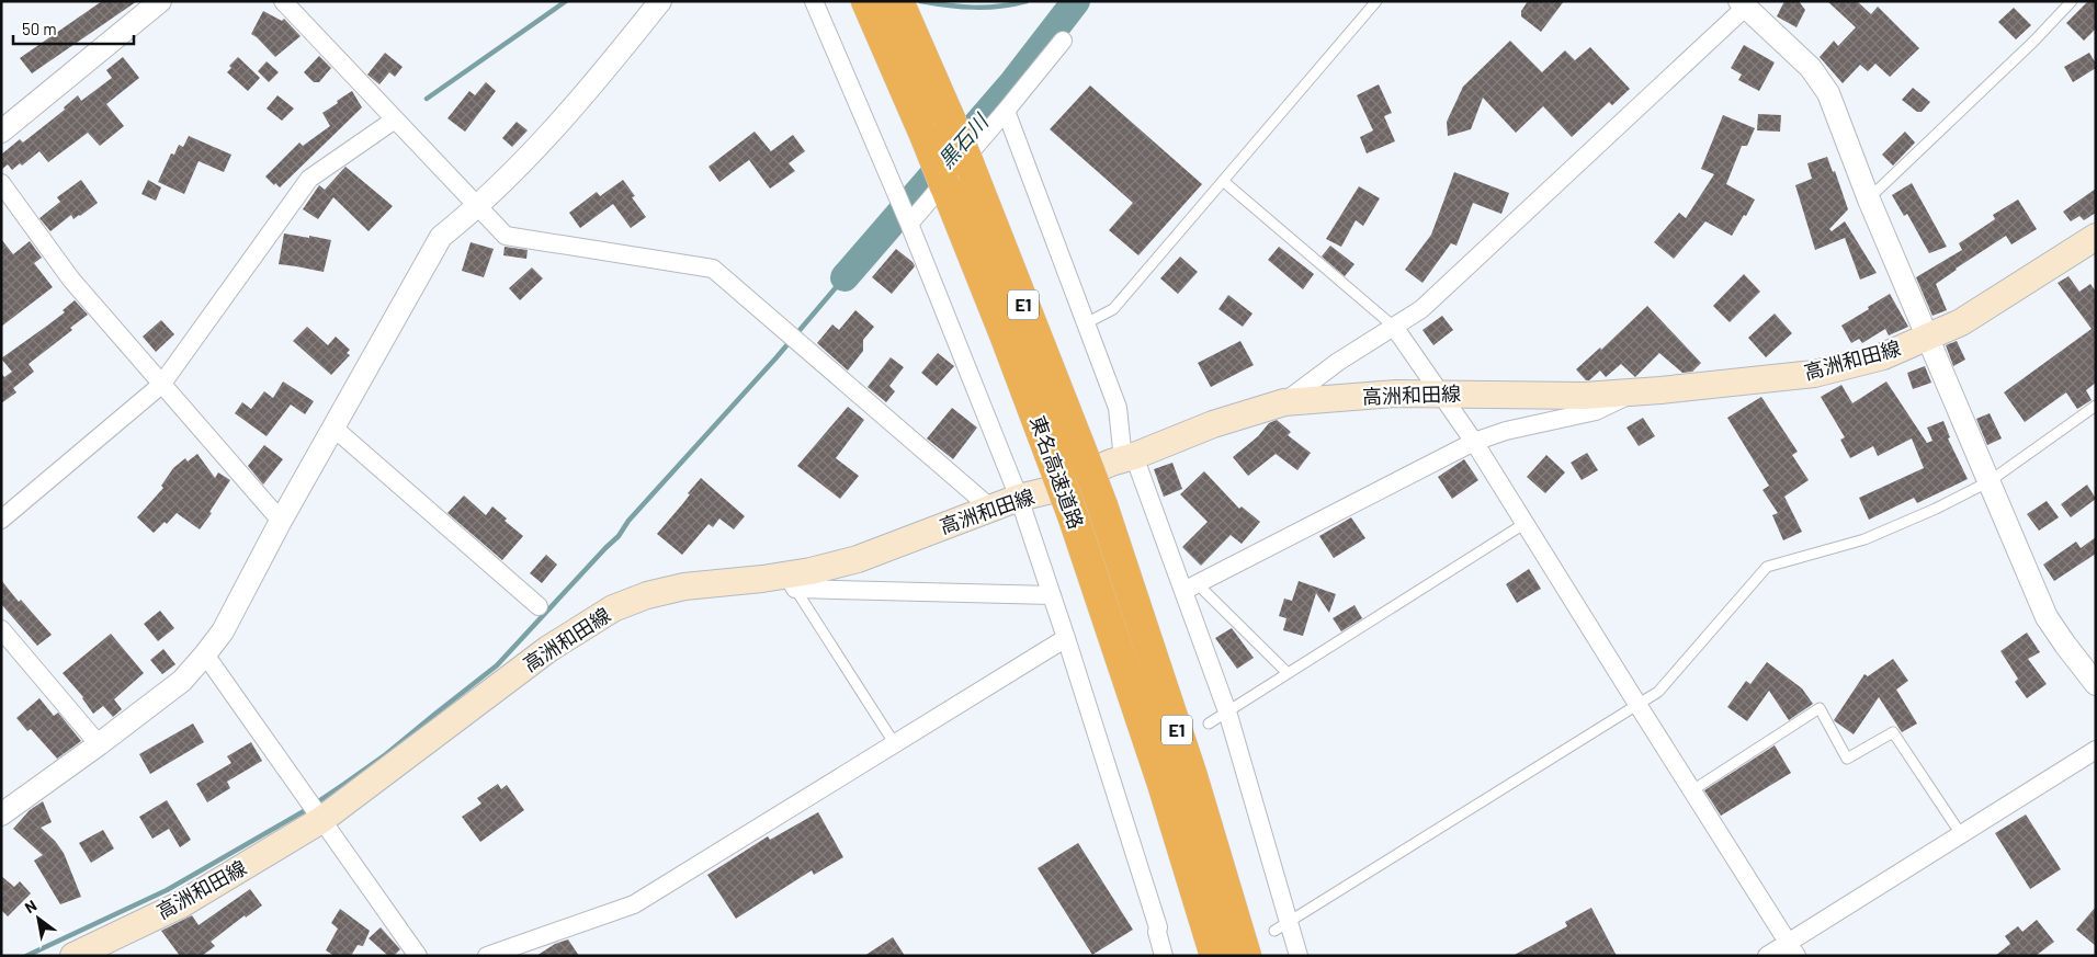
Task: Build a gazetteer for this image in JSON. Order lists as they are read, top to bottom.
{
  "streets": {
    "highway": ["E1", "東名高速道路"],
    "main road": ["高洲和田線"]
  },
  "water": ["黒石川"],
  "scale_bar": "50 m",
  "north": "top left"
}
